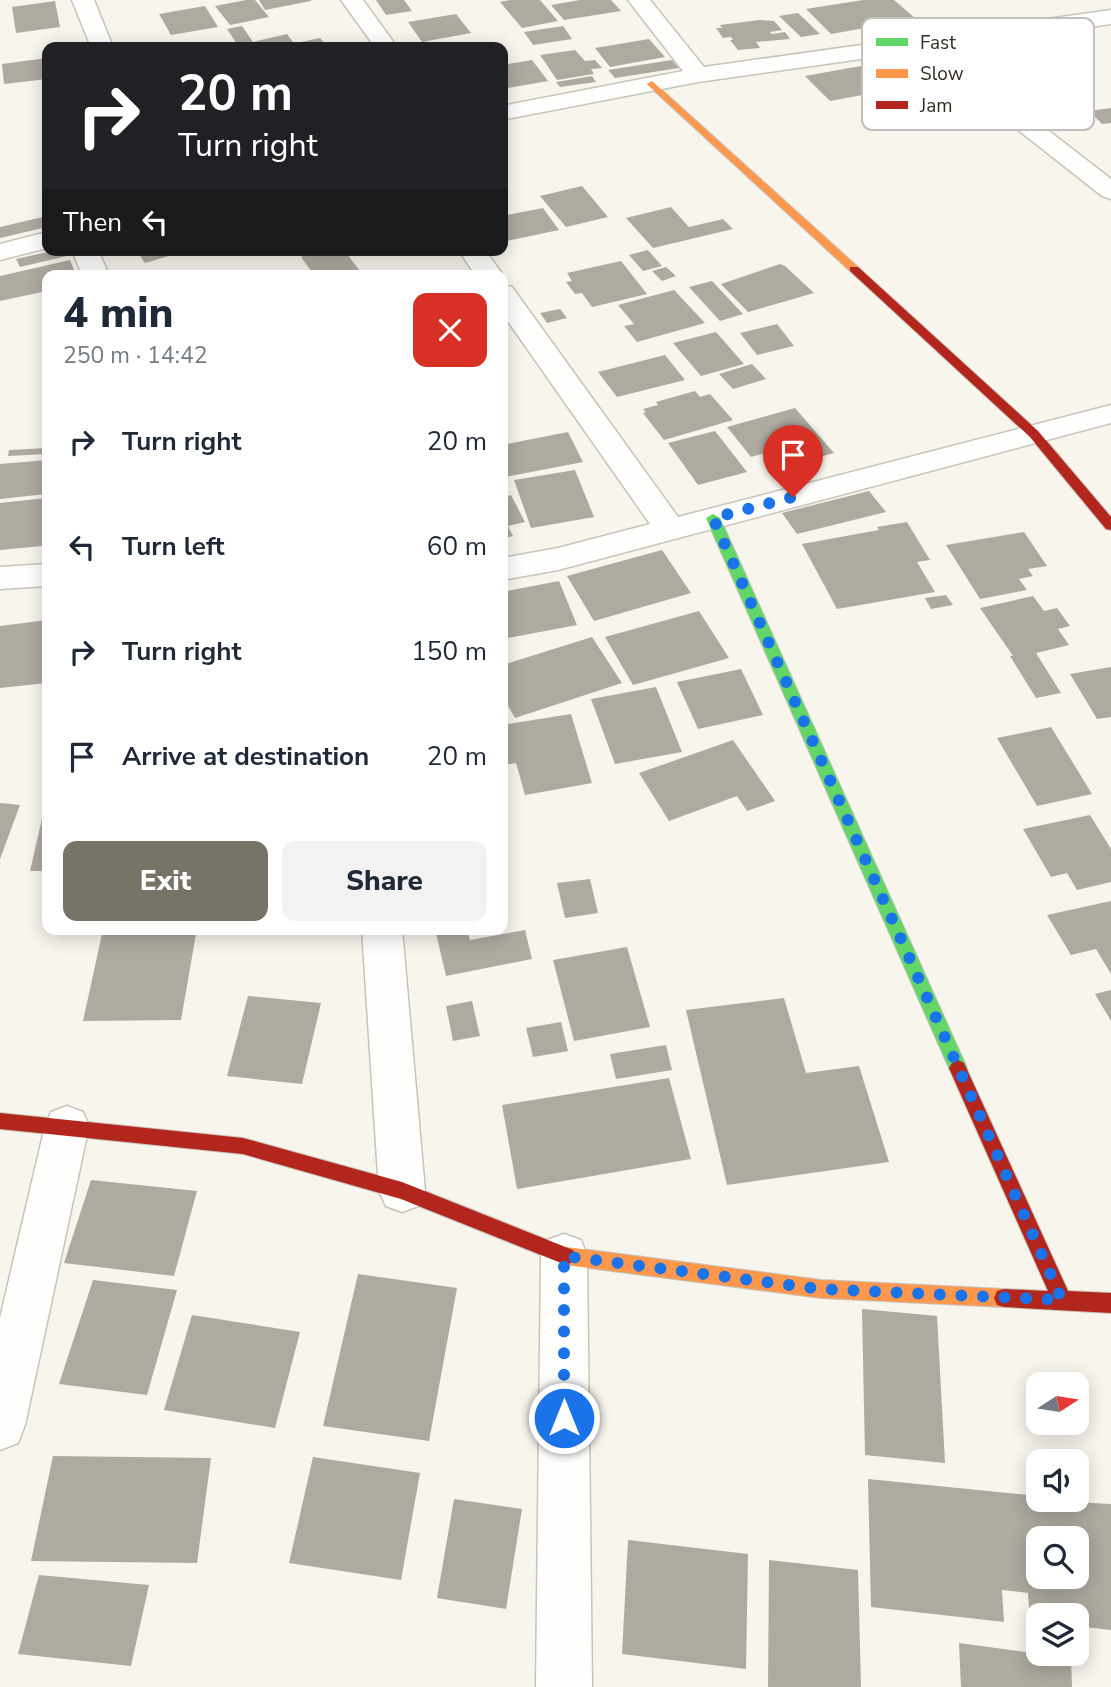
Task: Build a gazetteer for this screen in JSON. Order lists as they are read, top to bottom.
{
  "legend": ["Fast", "Slow", "Jam"],
  "north": "right",
  "page": {
    "turn": ["20 m", "Turn right"],
    "then": "Then",
    "heading": ["4 min", "250 m · 14:42"],
    "list": [
      {
        "name": "Turn right",
        "value": "20 m"
      },
      {
        "name": "Turn left",
        "value": "60 m"
      },
      {
        "name": "Turn right",
        "value": "150 m"
      },
      {
        "name": "Arrive at destination",
        "value": "20 m"
      }
    ],
    "buttons": ["Exit", "Share"]
  }
}
